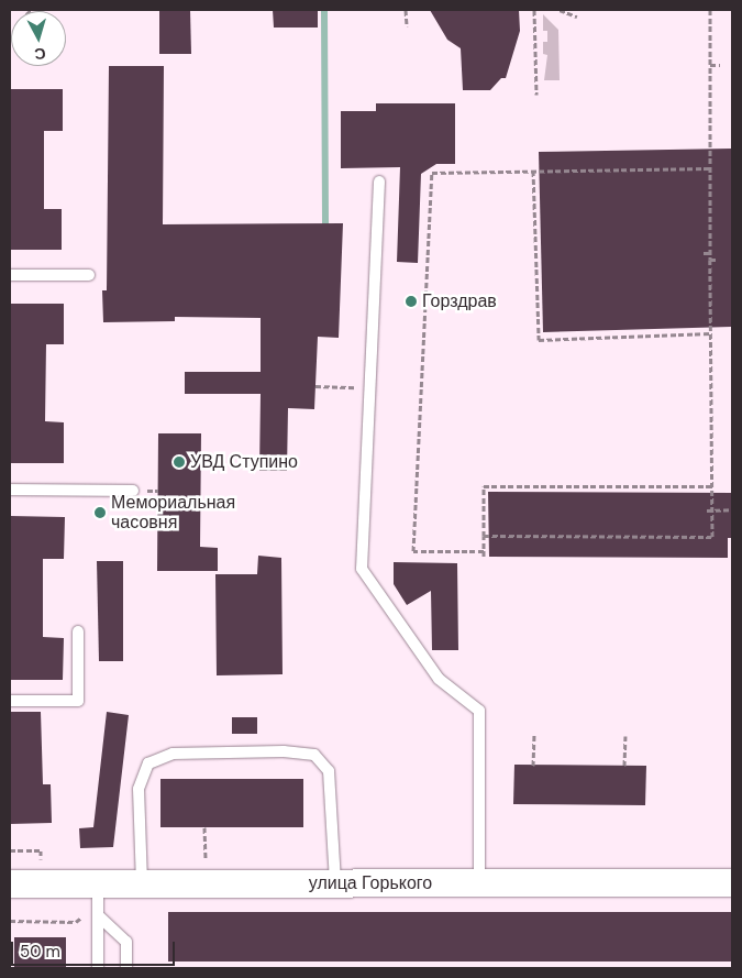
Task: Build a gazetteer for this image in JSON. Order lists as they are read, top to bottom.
{
  "streets": {
    "street": ["улица Горького"]
  },
  "places": ["Горздрав", "УВД Ступино", "Мемориальная часовня"],
  "scale_bar": "50 m",
  "north": "bottom"
}
